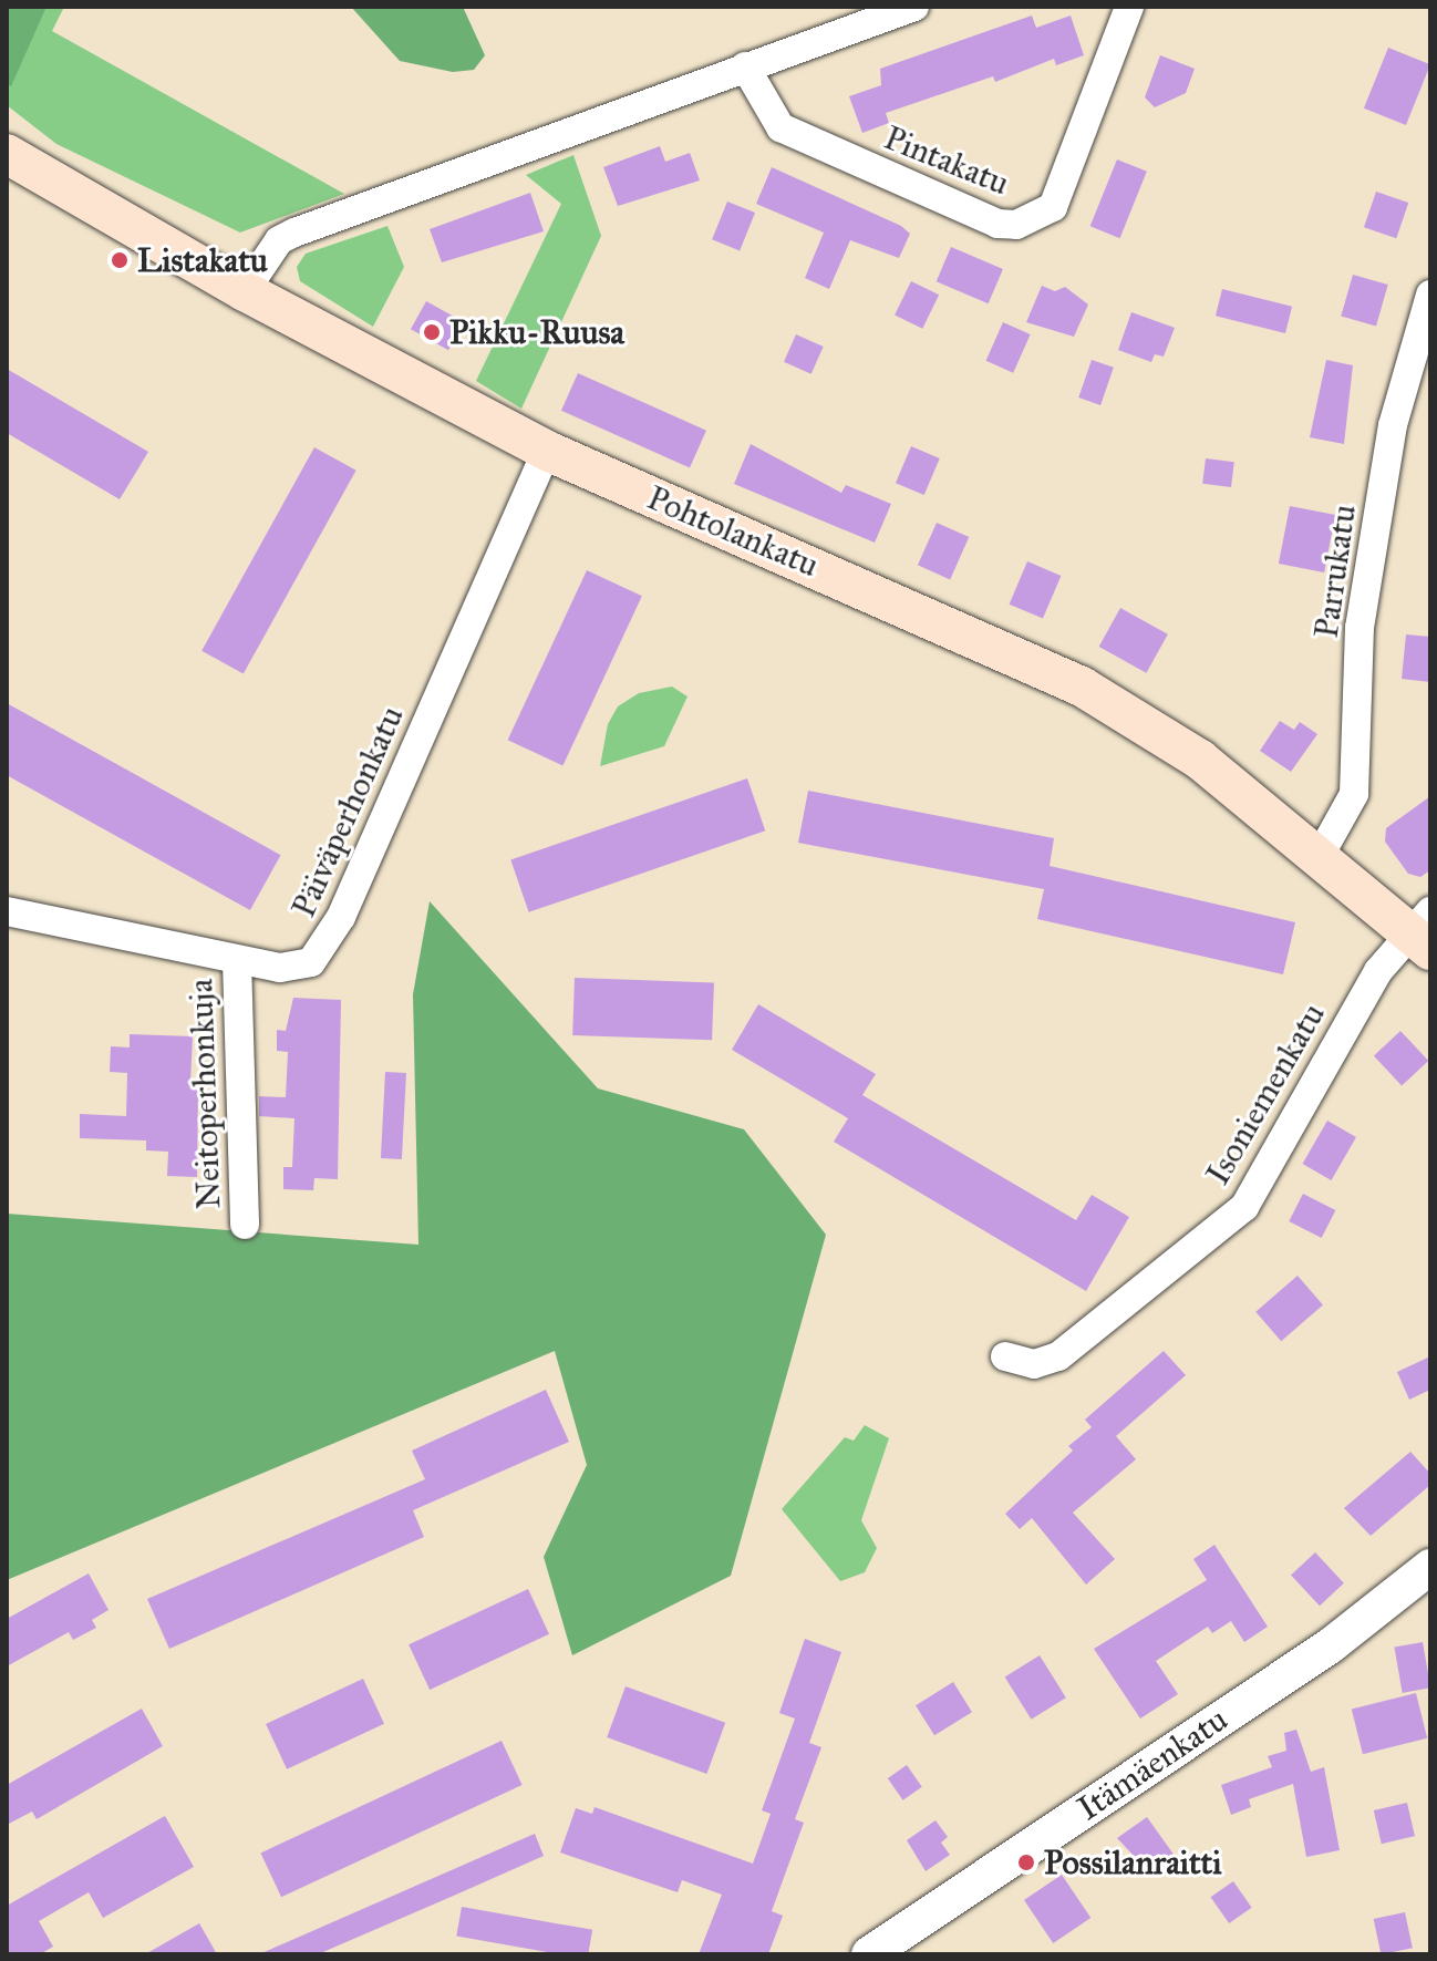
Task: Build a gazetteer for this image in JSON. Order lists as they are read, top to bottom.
{
  "streets": {
    "main road": ["Pohtolankatu"],
    "street": [
      "Pintakatu",
      "Parrukatu",
      "Päiväperhonkatu",
      "Neitoperhonkuja",
      "Isoniemenkatu",
      "Itämäenkatu"
    ]
  },
  "crossings": [
    ["Pohtolankatu", "Parrukatu"],
    ["Pohtolankatu", "Päiväperhonkatu"],
    ["Pohtolankatu", "Isoniemenkatu"],
    ["Päiväperhonkatu", "Neitoperhonkuja"]
  ],
  "places": ["Listakatu", "Pikku-Ruusa", "Possilanraitti"]
}
